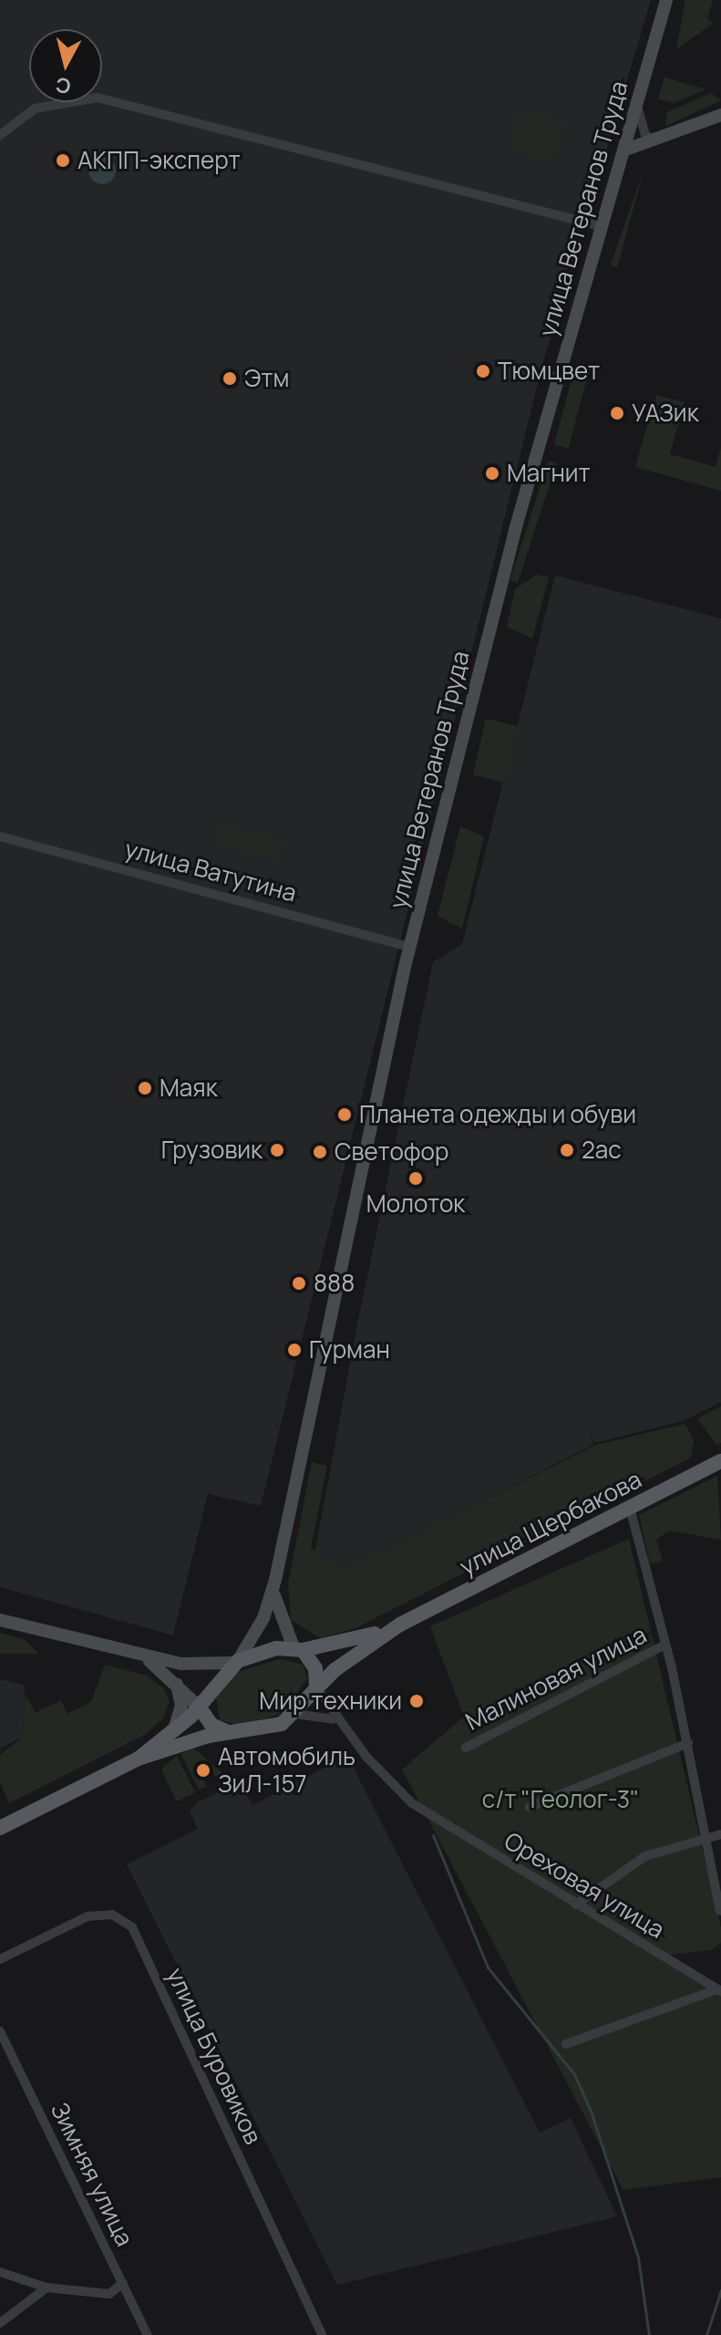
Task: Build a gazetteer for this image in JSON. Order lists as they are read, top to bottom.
{
  "streets": {
    "main road": ["улица Ветеранов Труда", "улица Щербакова"],
    "street": [
      "улица Ватутина",
      "Малиновая улица",
      "Ореховая улица",
      "улица Буровиков",
      "Зимняя улица"
    ]
  },
  "crossings": [
    ["улица Ветеранов Труда", "улица Ватутина"]
  ],
  "parks": ["с/т \"Геолог-3\""],
  "places": [
    "АКПП-эксперт",
    "Тюмцвет",
    "Этм",
    "УАЗик",
    "Магнит",
    "Маяк",
    "Планета одежды и обуви",
    "Грузовик",
    "2ас",
    "Светофор",
    "Молоток",
    "888",
    "Гурман",
    "Мир техники",
    "Автомобиль ЗиЛ-157"
  ],
  "north": "bottom"
}
